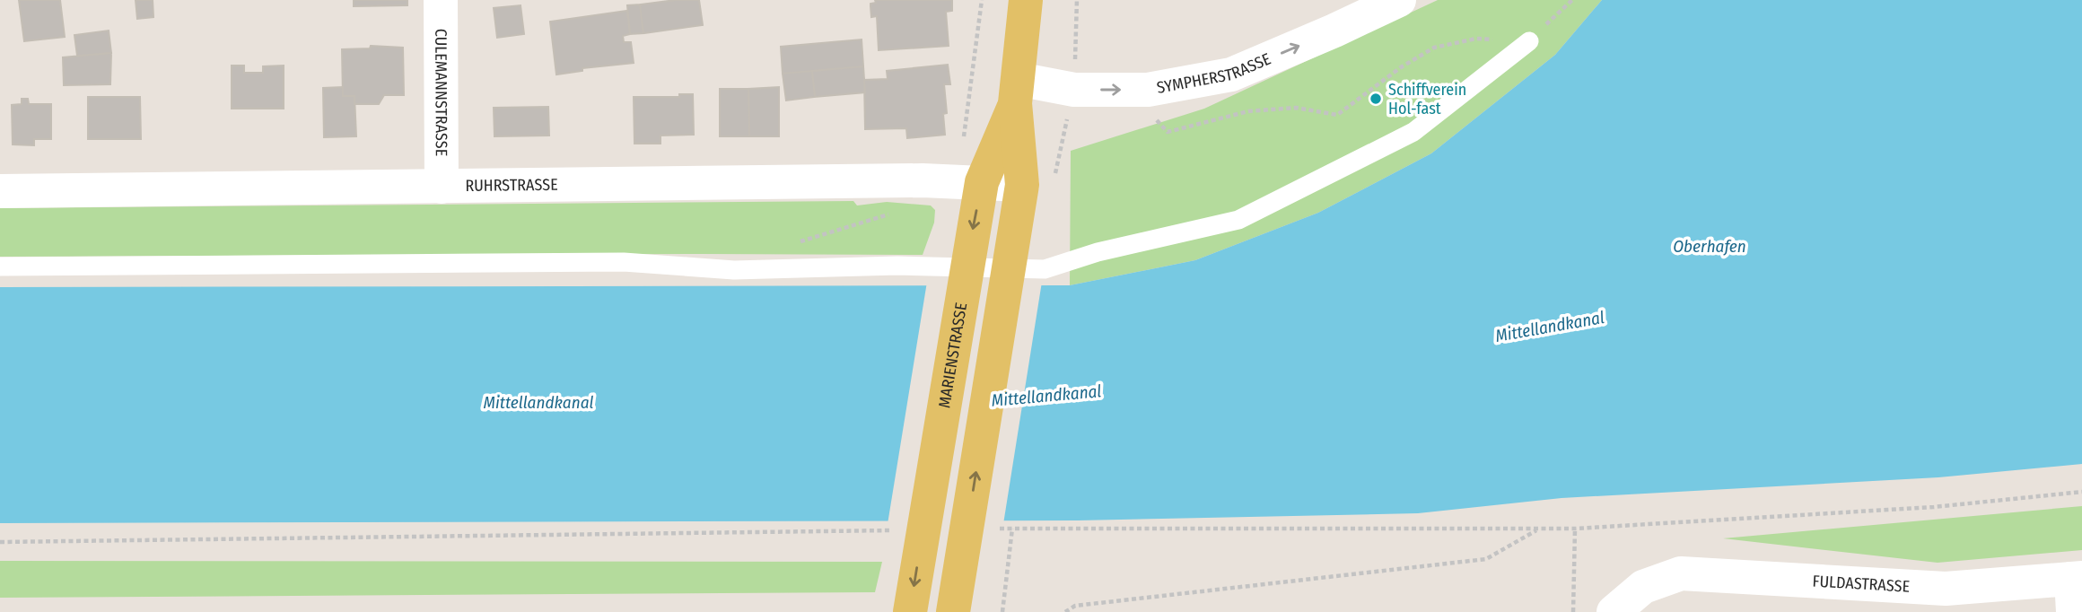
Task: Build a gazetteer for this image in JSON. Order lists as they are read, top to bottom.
{
  "streets": {
    "main road": ["MARIENSTRASSE"],
    "street": [
      "SYMPHERSTRASSE",
      "CULEMANNSTRASSE",
      "RUHRSTRASSE",
      "FULDASTRASSE"
    ]
  },
  "crossings": [
    ["SYMPHERSTRASSE", "MARIENSTRASSE"],
    ["CULEMANNSTRASSE", "RUHRSTRASSE"],
    ["RUHRSTRASSE", "MARIENSTRASSE"]
  ],
  "one_way": ["SYMPHERSTRASSE"],
  "water": ["Oberhafen", "Mittellandkanal"],
  "places": ["Schiffverein Hol-fast"]
}
